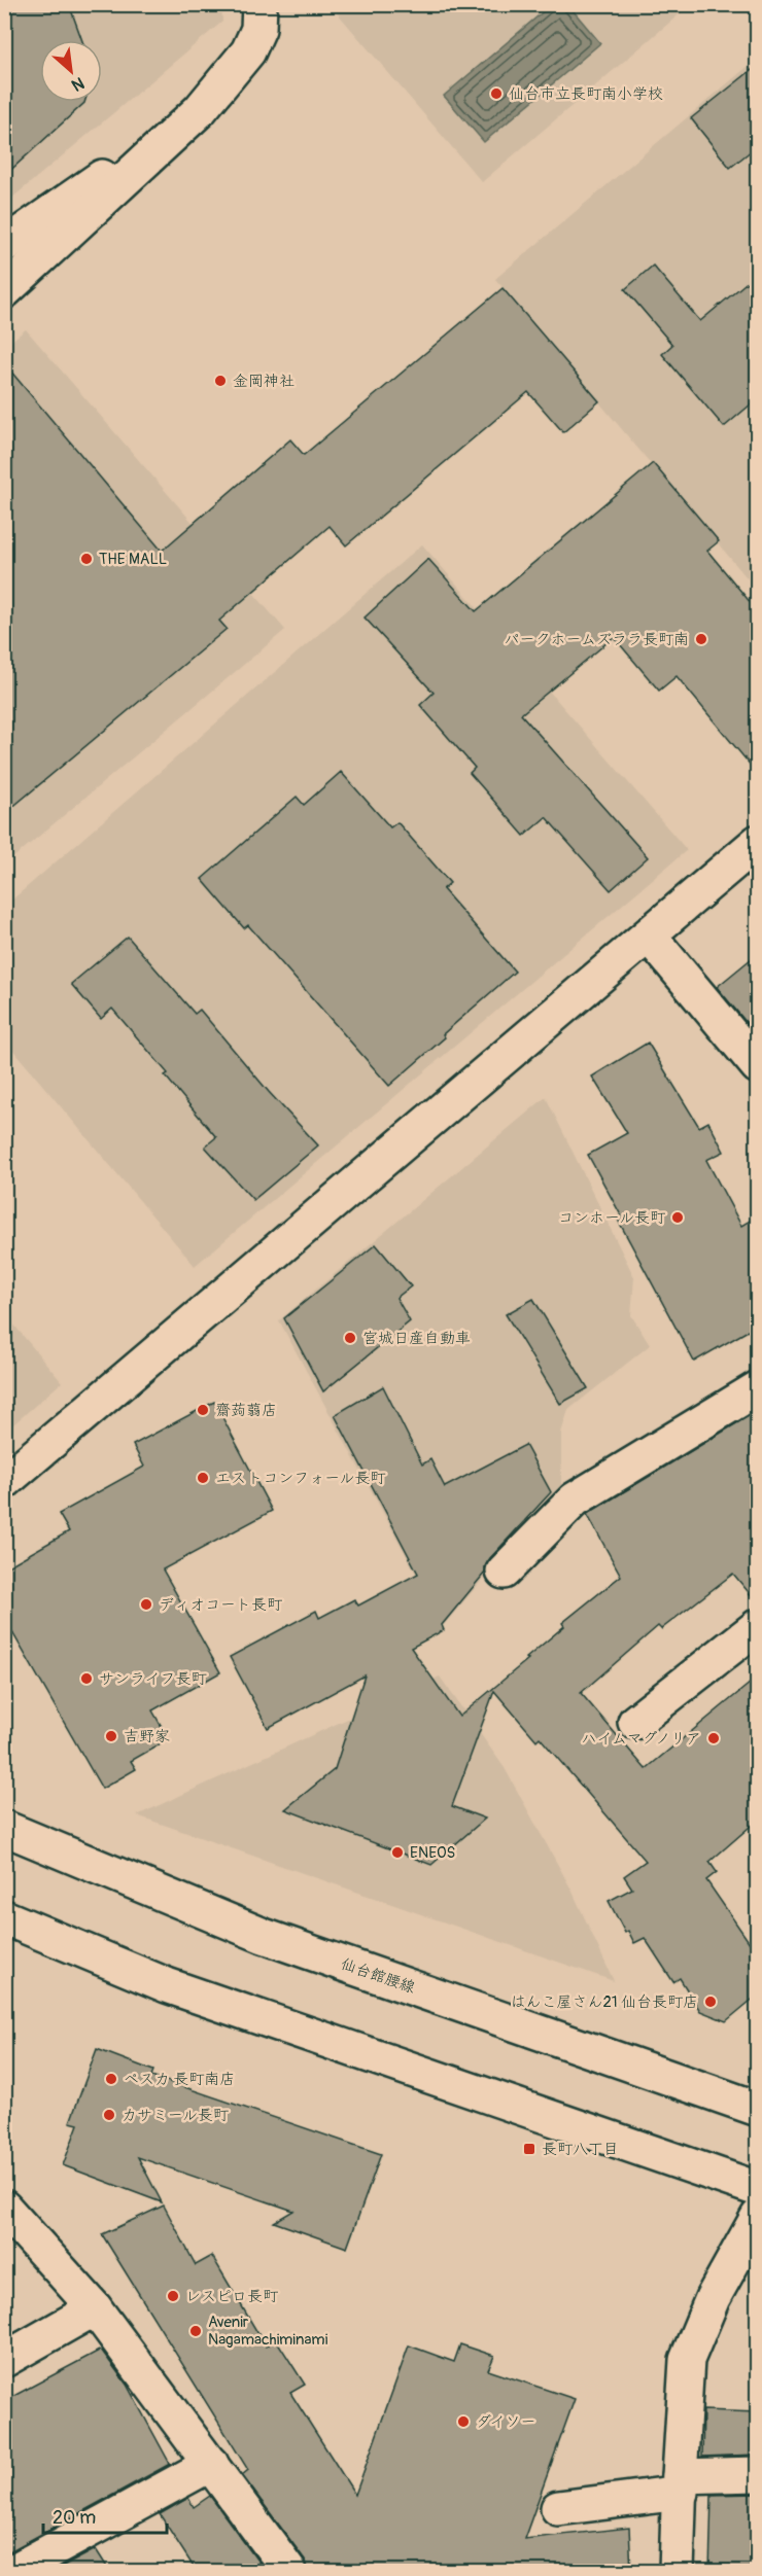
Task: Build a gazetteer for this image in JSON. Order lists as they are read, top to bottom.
{
  "streets": {
    "street": ["仙台館腰線"]
  },
  "places": {
    "other": [
      "仙台市立長町南小学校",
      "金岡神社",
      "THE MALL",
      "パークホームズララ長町南",
      "コンホール長町",
      "宮城日産自動車",
      "齋蒟蒻店",
      "エストコンフォール長町",
      "ディオコート長町",
      "サンライフ長町",
      "吉野家",
      "ハイムマグノリア",
      "ENEOS",
      "はんこ屋さん21 仙台長町店",
      "ペスカ 長町南店",
      "カサミール長町",
      "レスピロ長町",
      "Avenir Nagamachiminami",
      "ダイソー"
    ],
    "transit": ["長町八丁目"]
  },
  "scale_bar": "20 m",
  "north": "bottom right"
}
